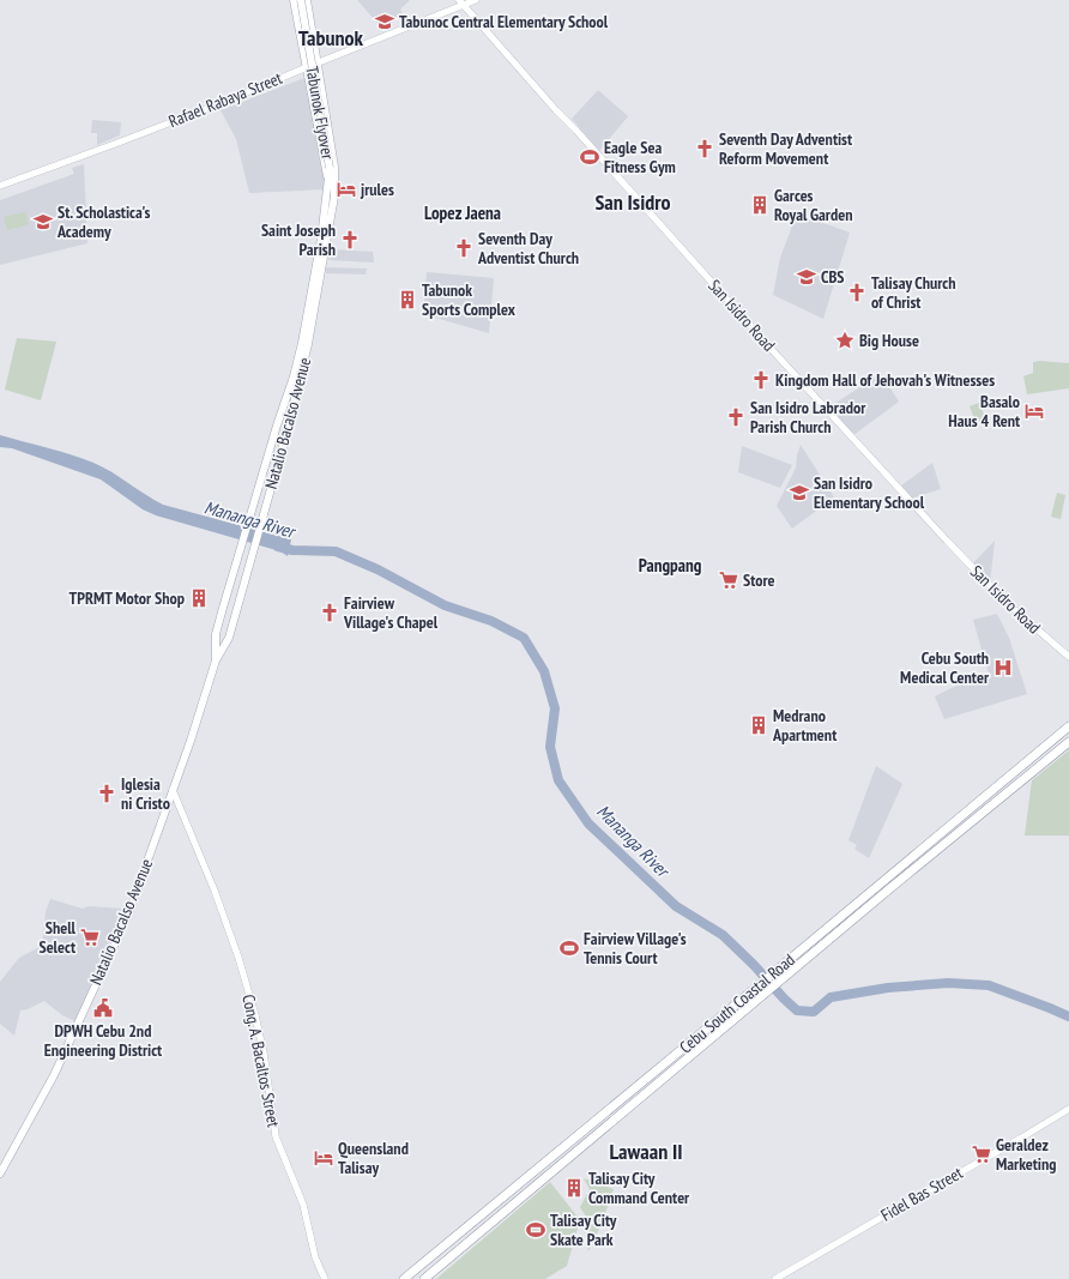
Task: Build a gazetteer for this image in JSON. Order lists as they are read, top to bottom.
{
  "streets": {
    "highway": ["Cebu South Coastal Road"],
    "main road": ["Tabunok Flyover", "Natalio Bacalso Avenue"],
    "street": [
      "Rafael Rabaya Street",
      "San Isidro Road",
      "Cong. A. Bacaltos Street",
      "Fidel Bas Street"
    ]
  },
  "crossings": [
    ["Rafael Rabaya Street", "San Isidro Road"],
    ["Rafael Rabaya Street", "Natalio Bacalso Avenue"],
    ["Tabunok Flyover", "Natalio Bacalso Avenue"],
    ["Natalio Bacalso Avenue", "Cong. A. Bacaltos Street"]
  ],
  "districts": [
    "Tabunok",
    "San Isidro",
    "Lopez Jaena",
    "Pangpang",
    "Lawaan II"
  ],
  "water": ["Mananga River"],
  "places": {
    "school or university": [
      "Tabunoc Central Elementary School",
      "St. Scholastica's Academy",
      "CBS",
      "San Isidro Elementary School"
    ],
    "church": [
      "Seventh Day Adventist Reform Movement",
      "Saint Joseph Parish",
      "Seventh Day Adventist Church",
      "Talisay Church of Christ",
      "Kingdom Hall of Jehovah's Witnesses",
      "San Isidro Labrador Parish Church",
      "Fairview Village's Chapel",
      "Iglesia ni Cristo"
    ],
    "sports": ["Eagle Sea Fitness Gym", "Fairview Village's Tennis Court", "Talisay City Skate Park"],
    "hotel": ["jrules", "Basalo Haus 4 Rent", "Queensland Talisay"],
    "building": [
      "Garces Royal Garden",
      "Tabunok Sports Complex",
      "TPRMT Motor Shop",
      "Medrano Apartment",
      "Talisay City Command Center"
    ],
    "place": ["Big House"],
    "supermarket": ["Store", "Shell Select", "Geraldez Marketing"],
    "hospital": ["Cebu South Medical Center"],
    "public building": ["DPWH Cebu 2nd Engineering District"]
  }
}
